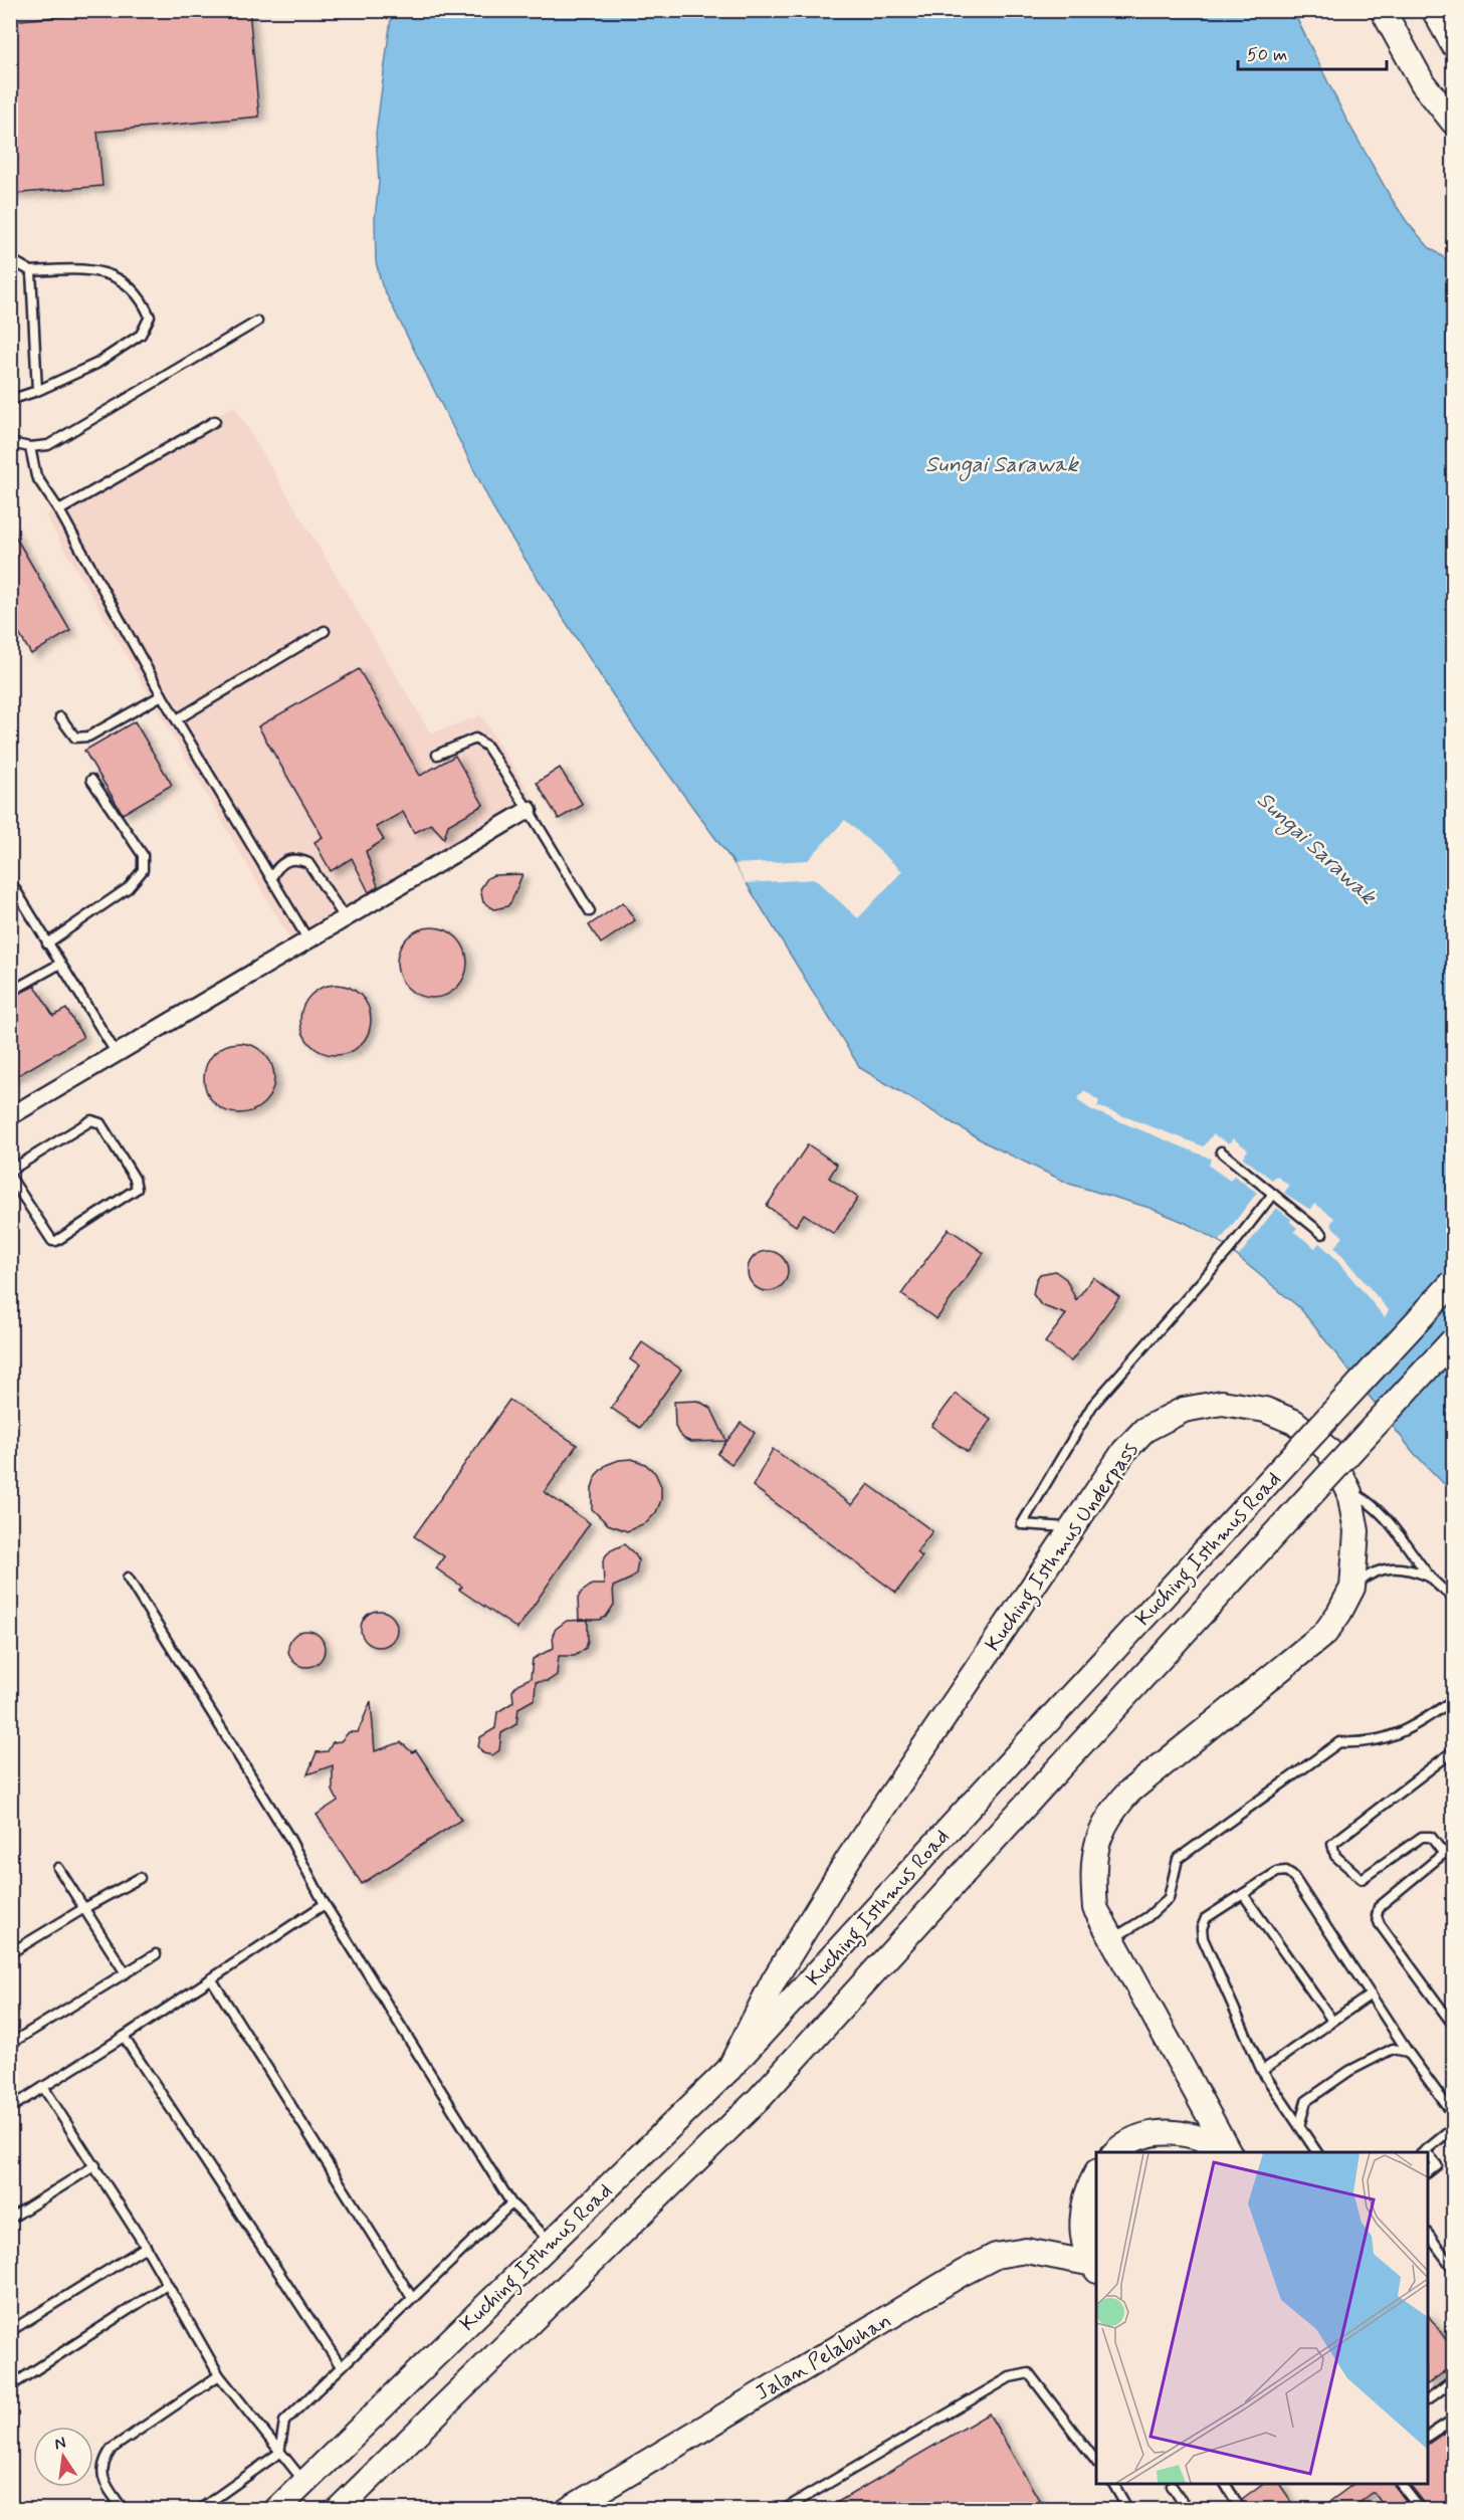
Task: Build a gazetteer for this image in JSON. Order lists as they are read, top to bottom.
{
  "streets": {
    "main road": ["Kuching Isthmus Underpass", "Kuching Isthmus Road", "Jalan Pelabuhan"]
  },
  "crossings": [
    ["Kuching Isthmus Underpass", "Kuching Isthmus Road"]
  ],
  "water": ["Sungai Sarawak"],
  "scale_bar": "50 m",
  "north": "top"
}
